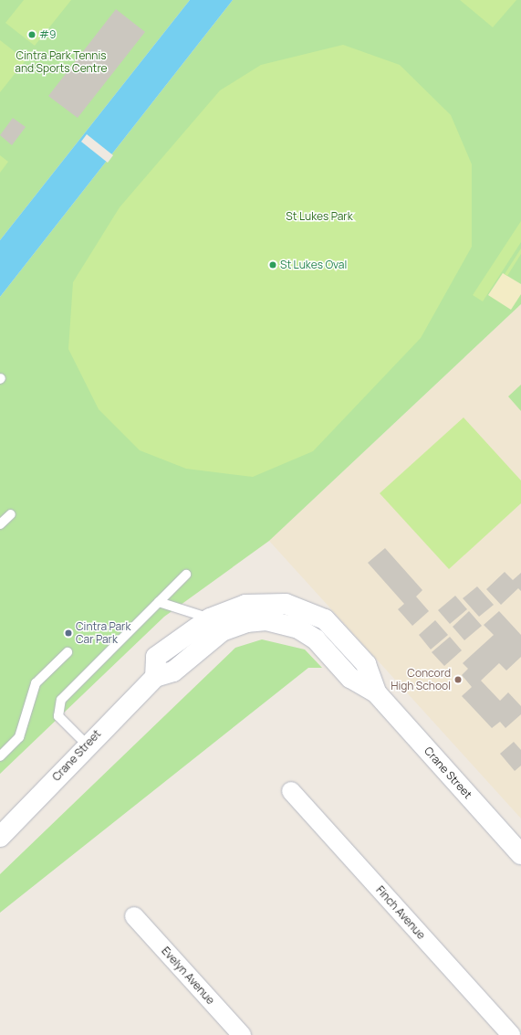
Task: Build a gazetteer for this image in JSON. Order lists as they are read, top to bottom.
{
  "streets": {
    "main road": ["Crane Street"],
    "street": ["Finch Avenue", "Evelyn Avenue"]
  },
  "parks": ["Cintra Park Tennis and Sports Centre", "St Lukes Park"],
  "places": [
    "#9",
    "St Lukes Oval",
    "Cintra Park Car Park",
    "Concord High School"
  ]
}
